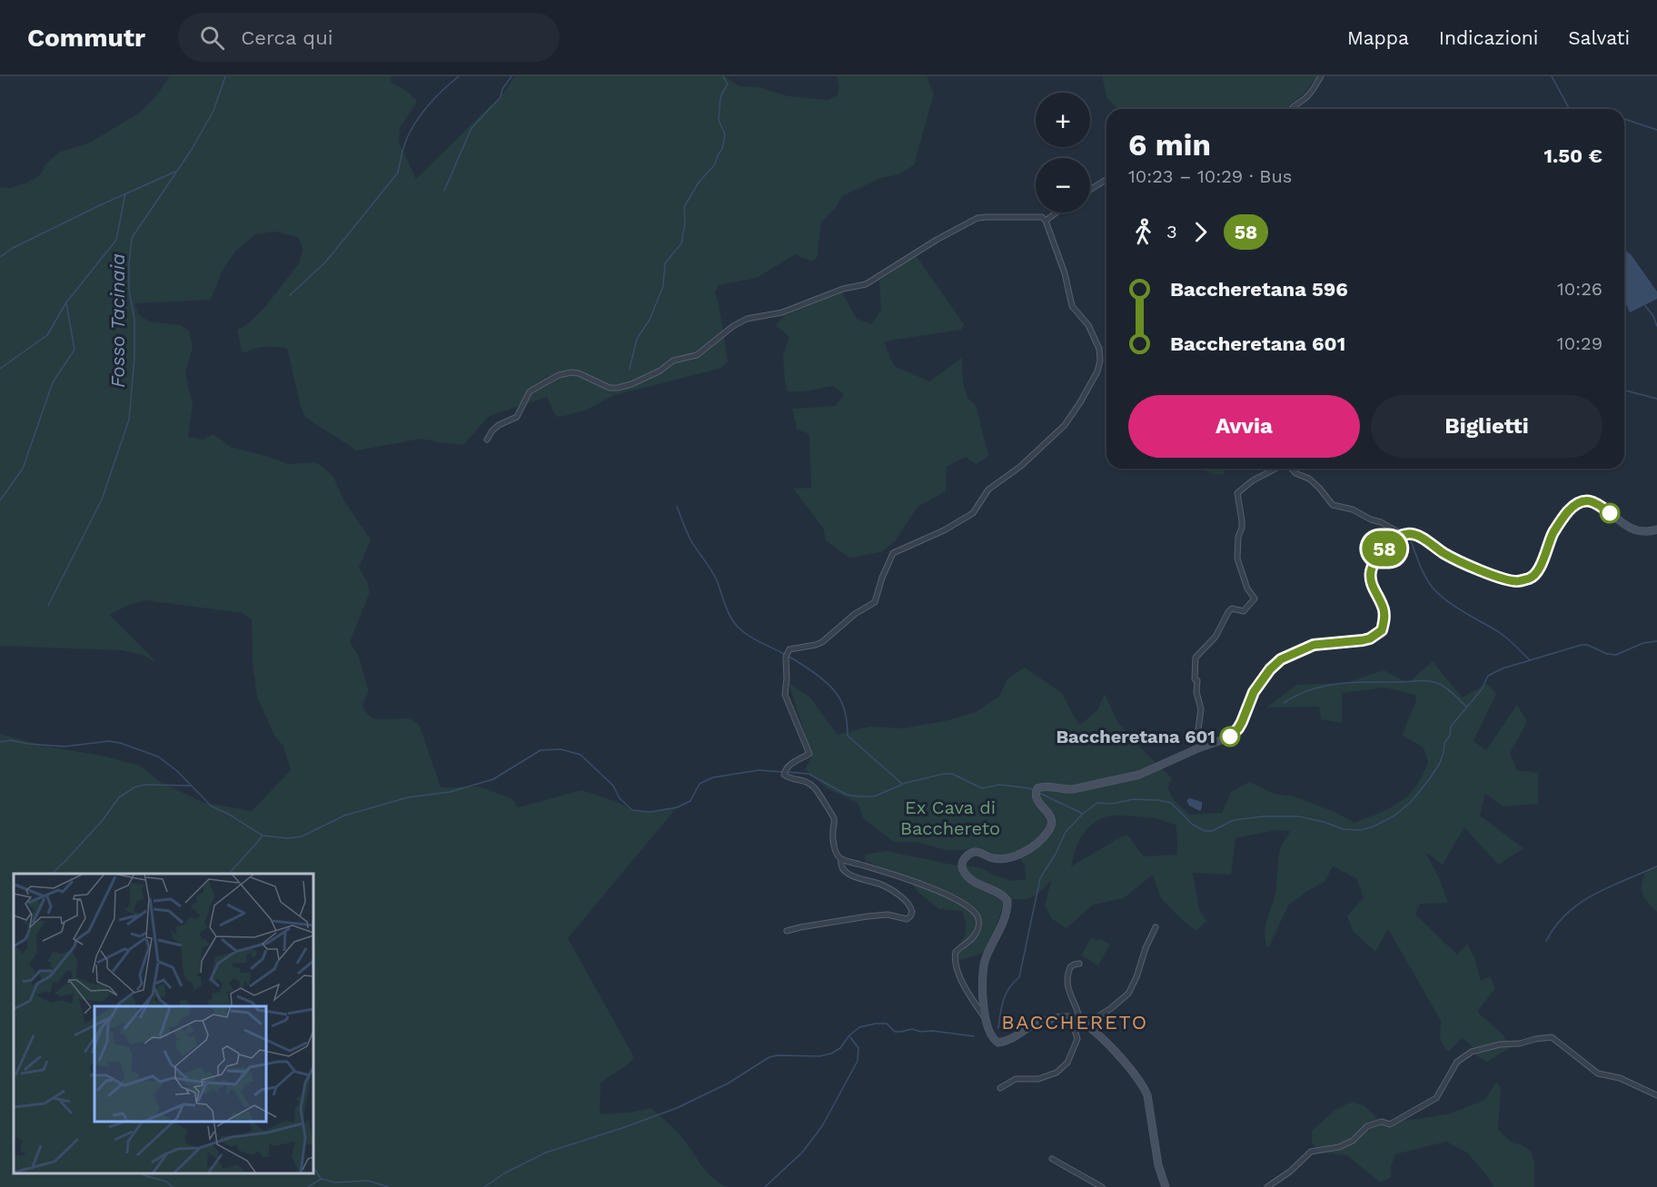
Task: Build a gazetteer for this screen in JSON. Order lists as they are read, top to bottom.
{
  "districts": ["BACCHERETO"],
  "water": ["Fosso Tacinaia"],
  "parks": ["Ex Cava di Bacchereto"],
  "places": ["Baccheretana 601"],
  "lines": ["bus line 58"],
  "page": {
    "header": "Commutr",
    "search": "Cerca qui",
    "nav": ["Mappa", "Indicazioni", "Salvati"],
    "on_map": "58",
    "map_buttons": ["+", "−"],
    "heading": ["6 min", "10:23 – 10:29 · Bus", "1.50 €"],
    "legs": ["3", "58"],
    "list": [
      {
        "name": "Baccheretana 596",
        "value": "10:26"
      },
      {
        "name": "Baccheretana 601",
        "value": "10:29"
      }
    ],
    "buttons": ["Avvia", "Biglietti"]
  }
}
